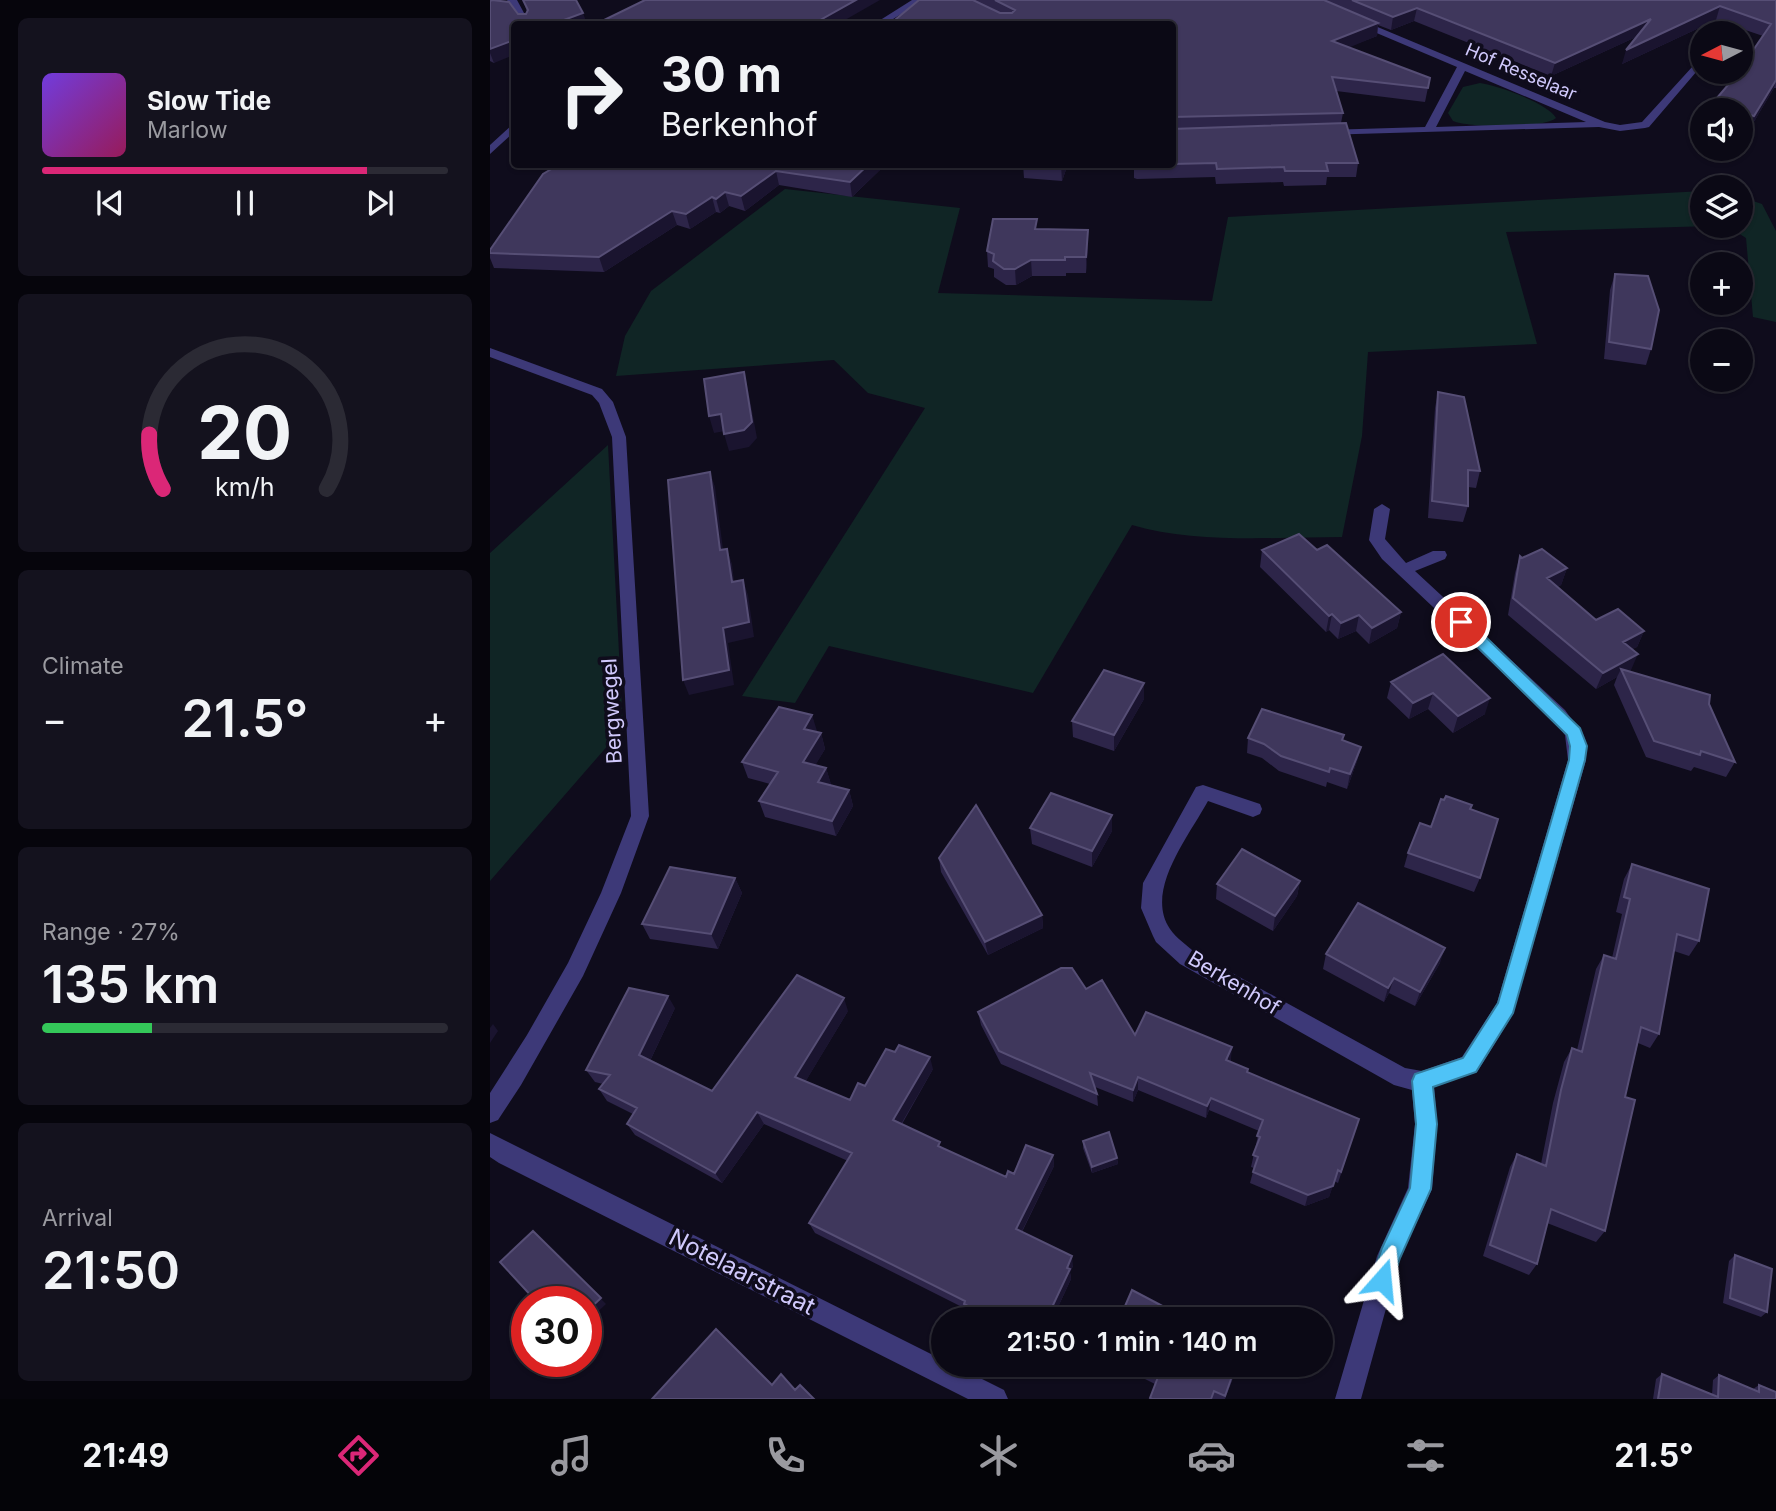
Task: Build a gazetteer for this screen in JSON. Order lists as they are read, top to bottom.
{
  "streets": {
    "street": [
      "Hof Resselaar",
      "Bergwegel",
      "Berkenhof",
      "Notelaarstraat"
    ]
  },
  "north": "left",
  "page": {
    "map_buttons": ["+", "−"],
    "turn": ["30 m", "Berkenhof"],
    "song": ["Slow Tide", "Marlow"],
    "tile": [
      "Climate",
      ["Range · 27%", "135 km"],
      ["Arrival", "21:50"]
    ],
    "heat": ["−", "21.5°", "+"],
    "limit": "30",
    "trip": "21:50 · 1 min · 140 m",
    "tabs": ["21:49", "21.5°"],
    "gauge": ["20", "km/h"]
  }
}
